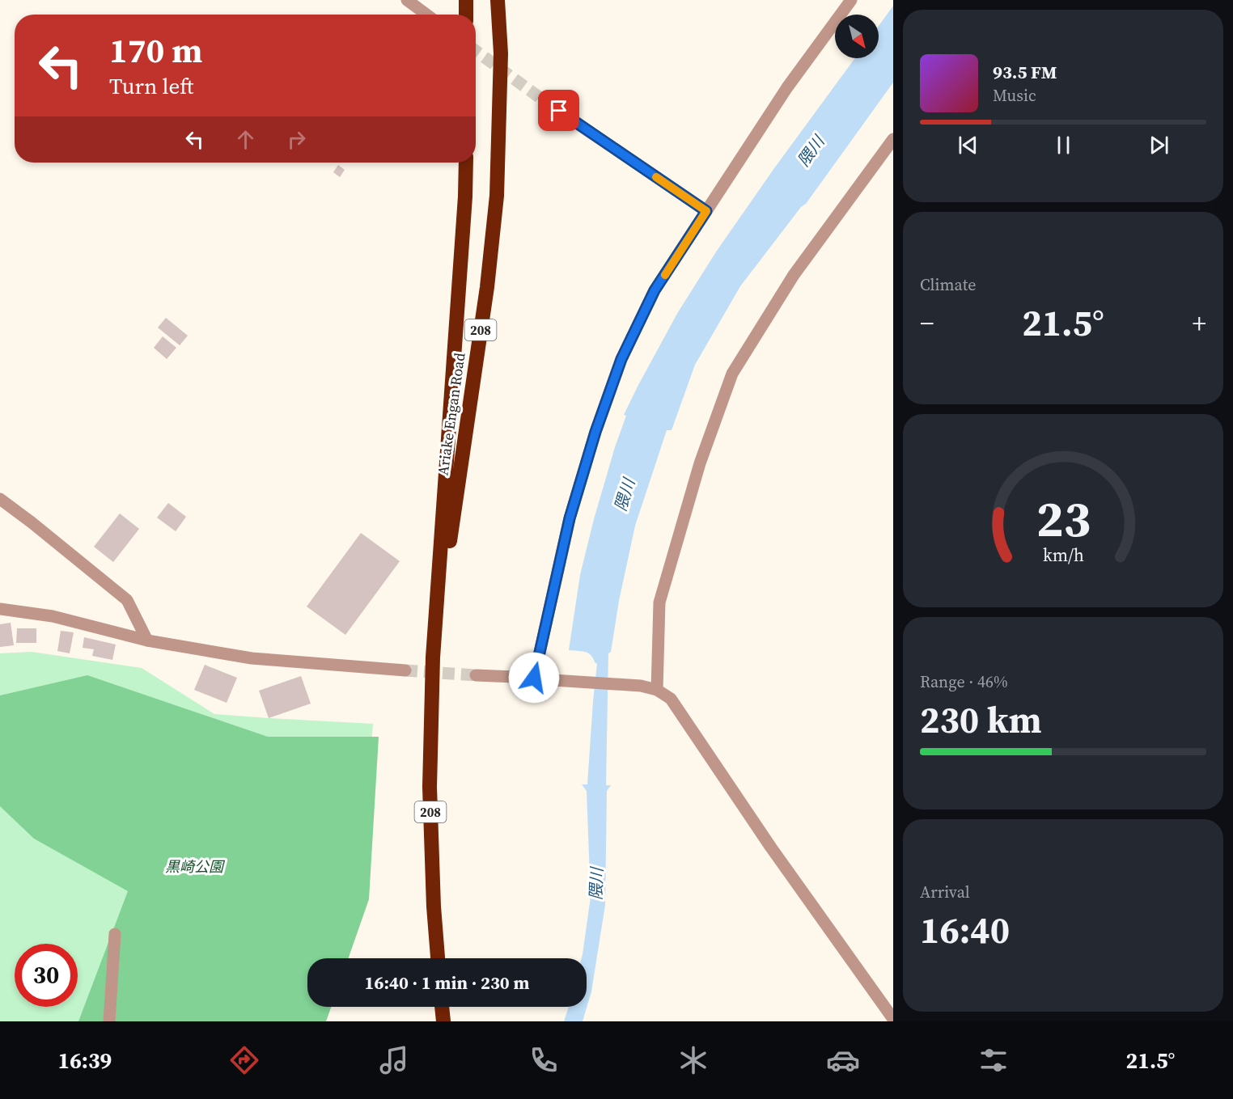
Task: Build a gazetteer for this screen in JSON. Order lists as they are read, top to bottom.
{
  "streets": {
    "highway": ["208", "Ariake Engan Road"]
  },
  "water": ["隈川"],
  "parks": ["黒崎公園"],
  "north": "bottom right",
  "page": {
    "turn": ["170 m", "Turn left"],
    "song": ["93.5 FM", "Music"],
    "tile": [
      "Climate",
      ["Range · 46%", "230 km"],
      ["Arrival", "16:40"]
    ],
    "heat": ["−", "21.5°", "+"],
    "limit": "30",
    "trip": "16:40 · 1 min · 230 m",
    "tabs": ["16:39", "21.5°"],
    "gauge": ["23", "km/h"]
  }
}
